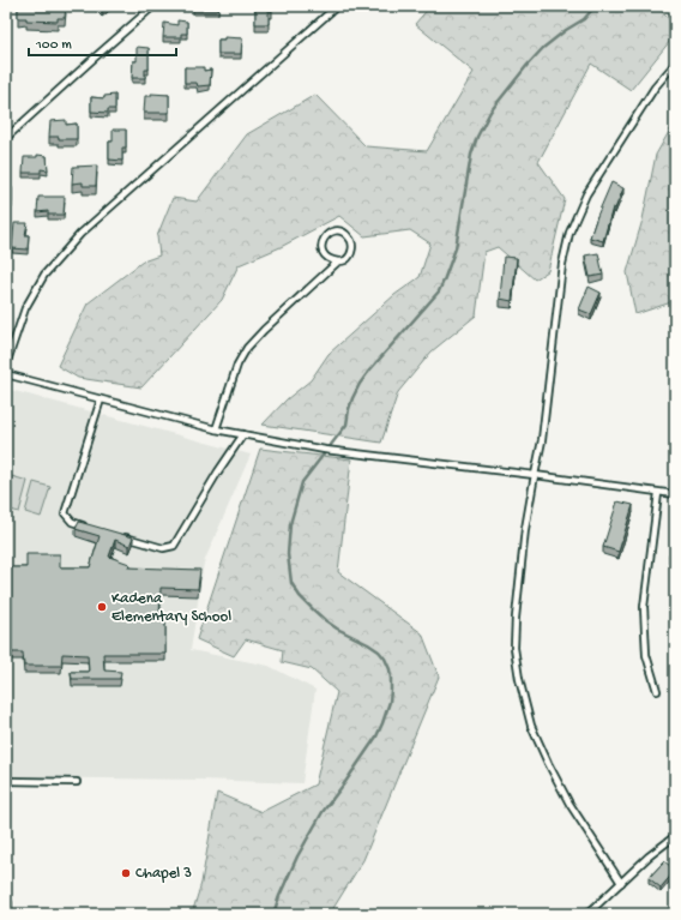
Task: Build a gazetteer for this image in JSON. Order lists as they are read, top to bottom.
{
  "places": ["Kadena Elementary School", "Chapel 3"],
  "scale_bar": "100 m"
}
